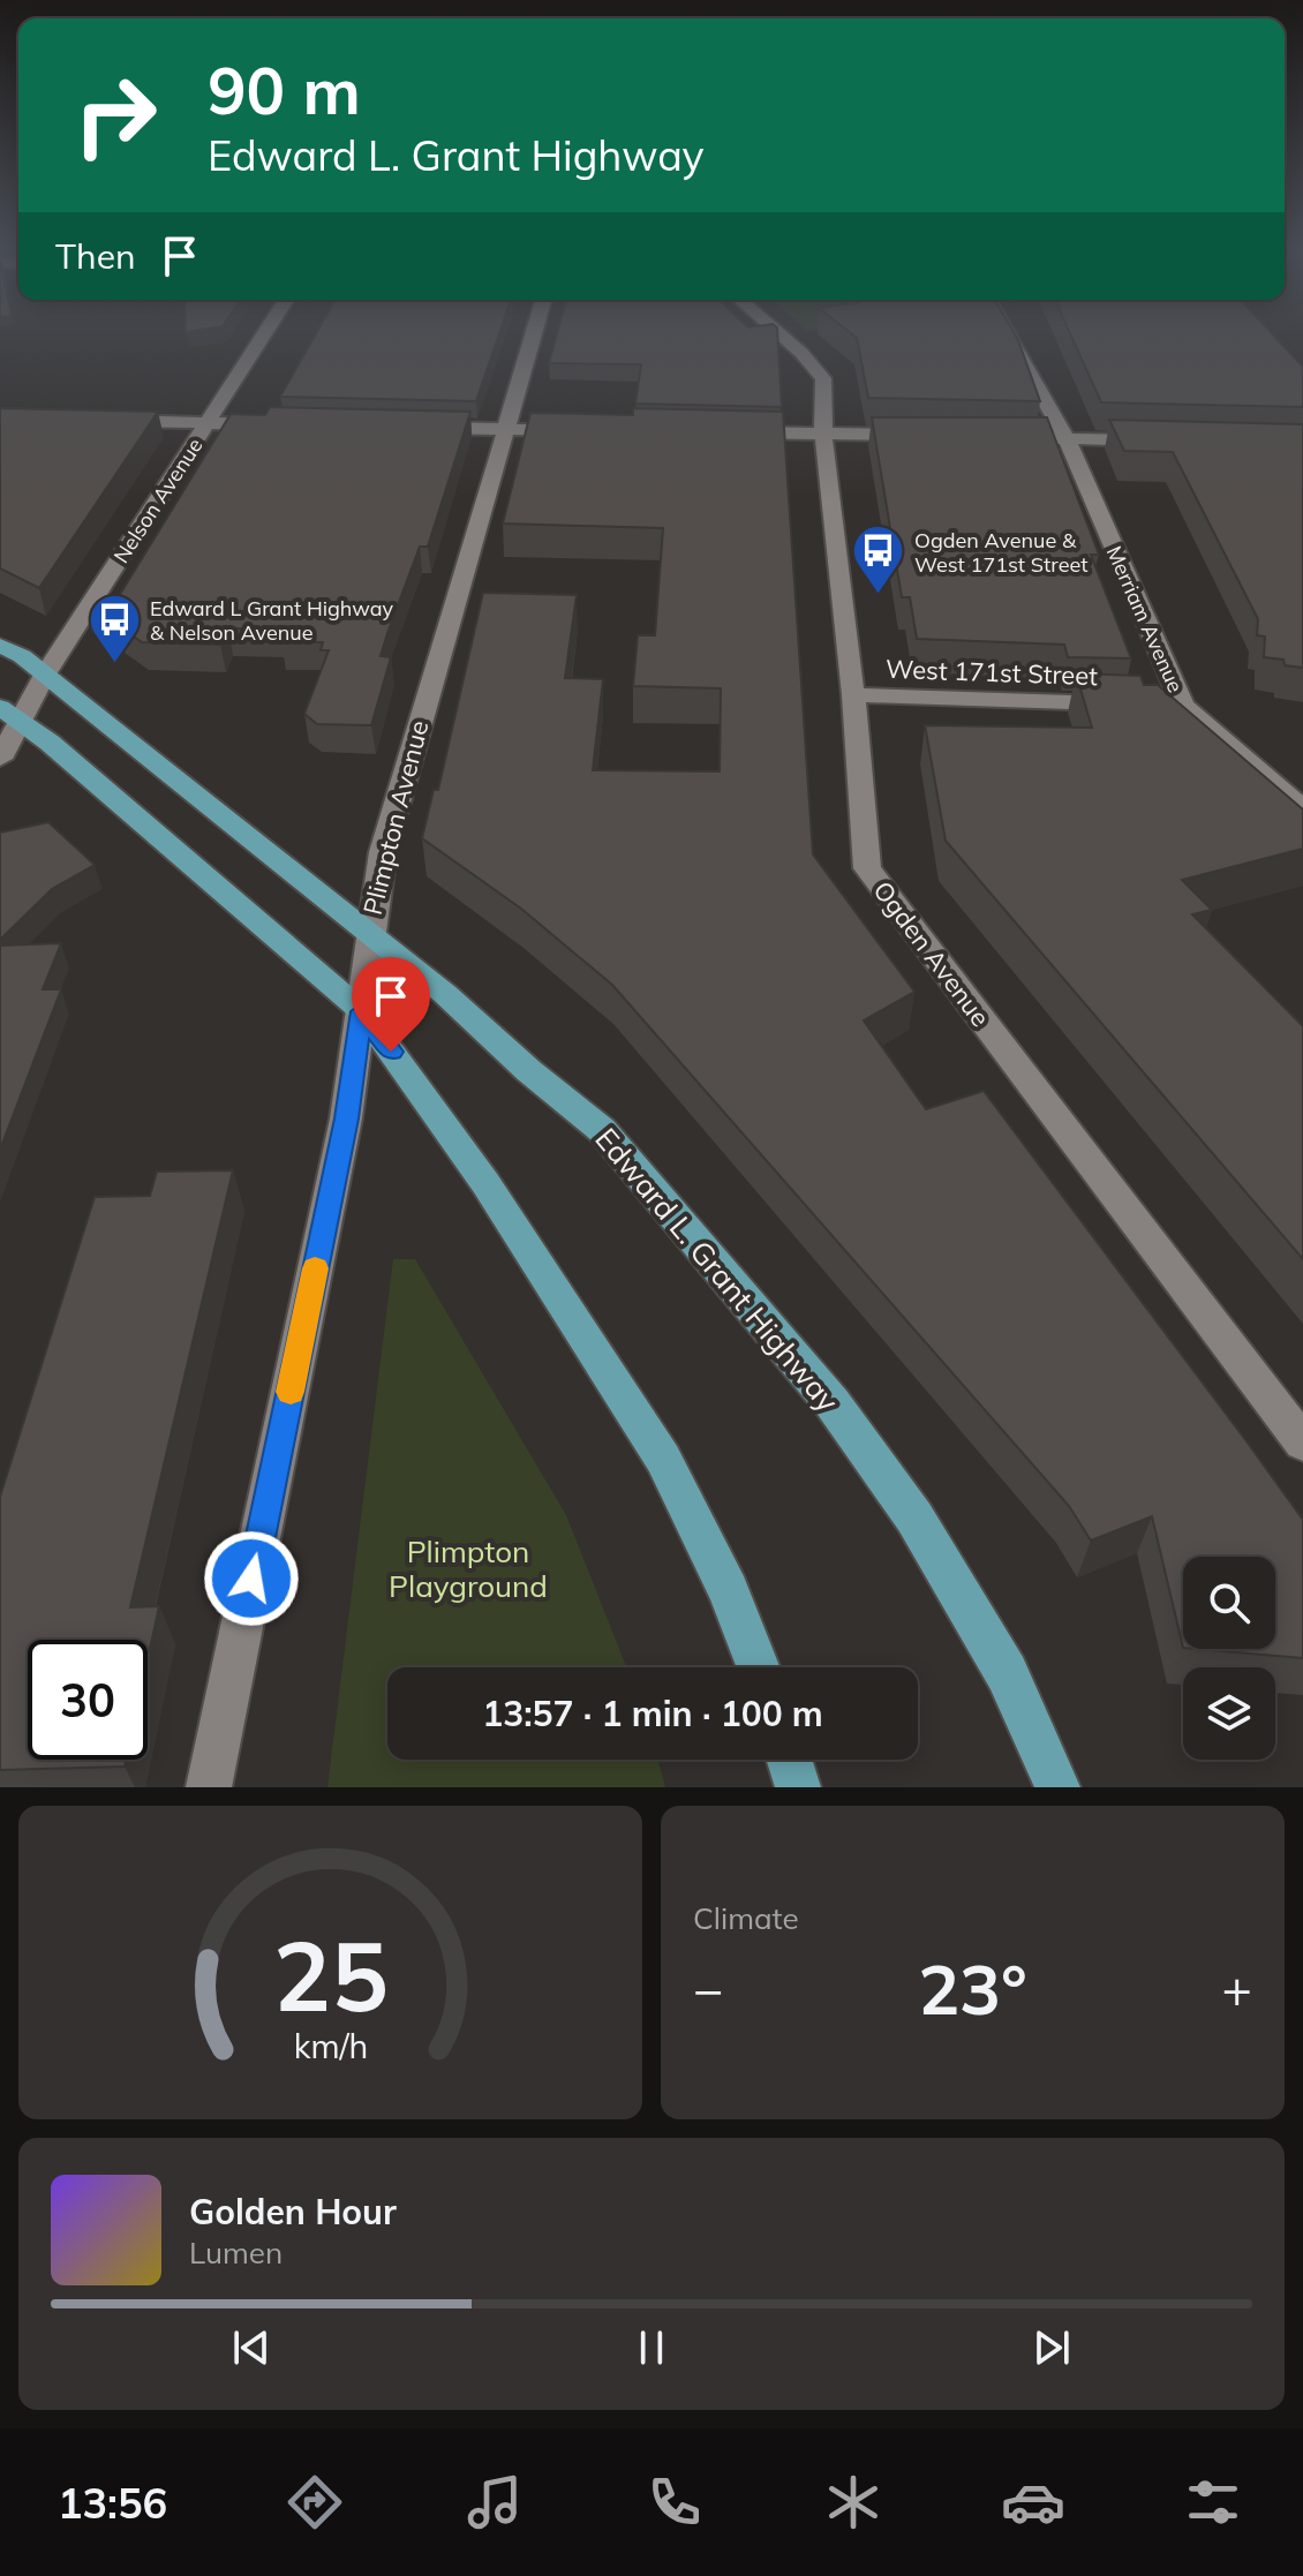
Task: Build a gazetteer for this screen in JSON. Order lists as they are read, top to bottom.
{
  "streets": {
    "main road": ["Edward L. Grant Highway"],
    "street": [
      "Nelson Avenue",
      "Merriam Avenue",
      "West 171st Street",
      "Plimpton Avenue",
      "Ogden Avenue"
    ]
  },
  "crossings": [
    ["Nelson Avenue", "Edward L. Grant Highway"],
    ["Merriam Avenue", "West 171st Street"],
    ["West 171st Street", "Ogden Avenue"],
    ["Plimpton Avenue", "Edward L. Grant Highway"]
  ],
  "parks": ["Plimpton Playground"],
  "places": {
    "bus stop": ["Ogden Avenue & West 171st Street", "Edward L Grant Highway & Nelson Avenue"]
  },
  "page": {
    "turn": ["90 m", "Edward L. Grant Highway"],
    "then": "Then",
    "limit": "30",
    "trip": "13:57 · 1 min · 100 m",
    "tile": "Climate",
    "heat": ["−", "23°", "+"],
    "song": ["Golden Hour", "Lumen"],
    "tabs": "13:56",
    "gauge": ["25", "km/h"]
  }
}
